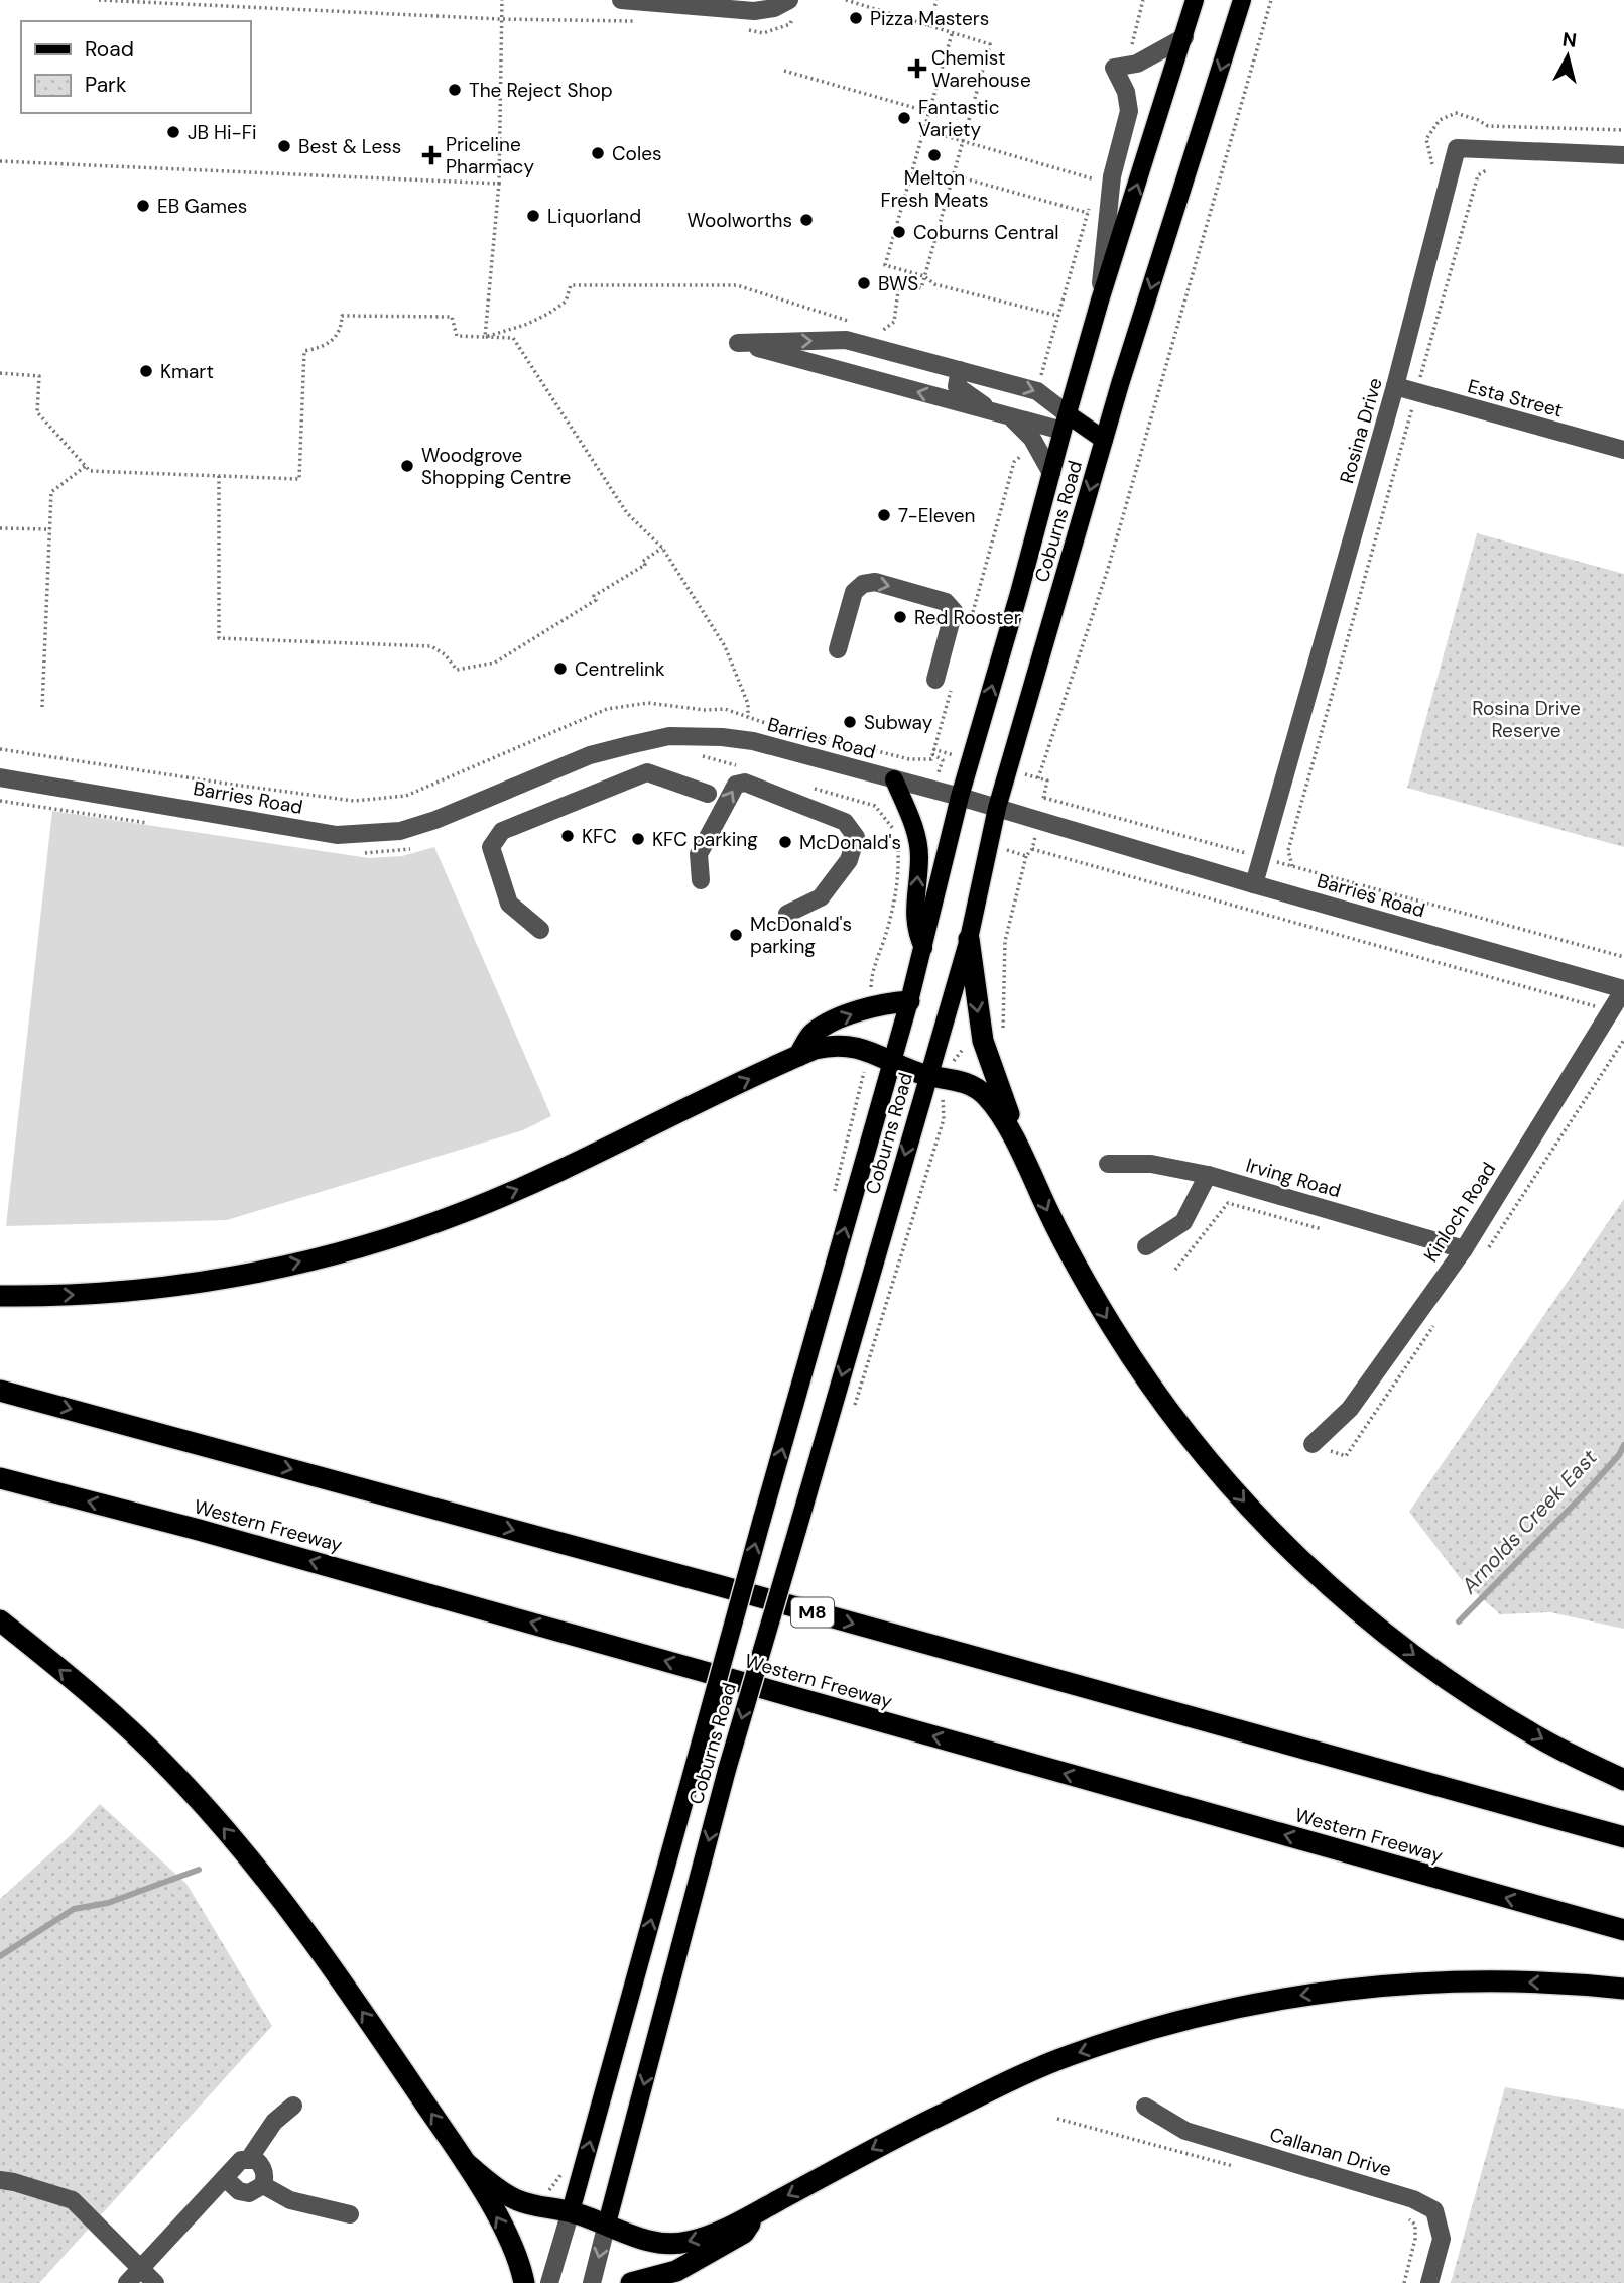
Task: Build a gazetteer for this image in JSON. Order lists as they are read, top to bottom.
{
  "streets": {
    "highway": ["Western Freeway", "M8"],
    "main road": ["Coburns Road"],
    "street": [
      "Esta Street",
      "Rosina Drive",
      "Barries Road",
      "Irving Road",
      "Kinloch Road",
      "Callanan Drive"
    ]
  },
  "crossings": [
    ["Esta Street", "Rosina Drive"],
    ["Rosina Drive", "Barries Road"],
    ["Coburns Road", "Barries Road"],
    ["Barries Road", "Kinloch Road"],
    ["Irving Road", "Kinloch Road"]
  ],
  "water": ["Arnolds Creek East"],
  "parks": ["Rosina Drive Reserve"],
  "places": {
    "other": [
      "Pizza Masters",
      "The Reject Shop",
      "Fantastic Variety",
      "JB Hi-Fi",
      "Best & Less",
      "Coles",
      "Melton Fresh Meats",
      "EB Games",
      "Liquorland",
      "Woolworths",
      "Coburns Central",
      "BWS",
      "Kmart",
      "Woodgrove Shopping Centre",
      "7-Eleven",
      "Red Rooster",
      "Centrelink",
      "Subway",
      "KFC",
      "KFC parking",
      "McDonald's",
      "McDonald's parking"
    ],
    "health": ["Chemist Warehouse", "Priceline Pharmacy"]
  },
  "legend": ["Road", "Park"],
  "north": "top"
}
